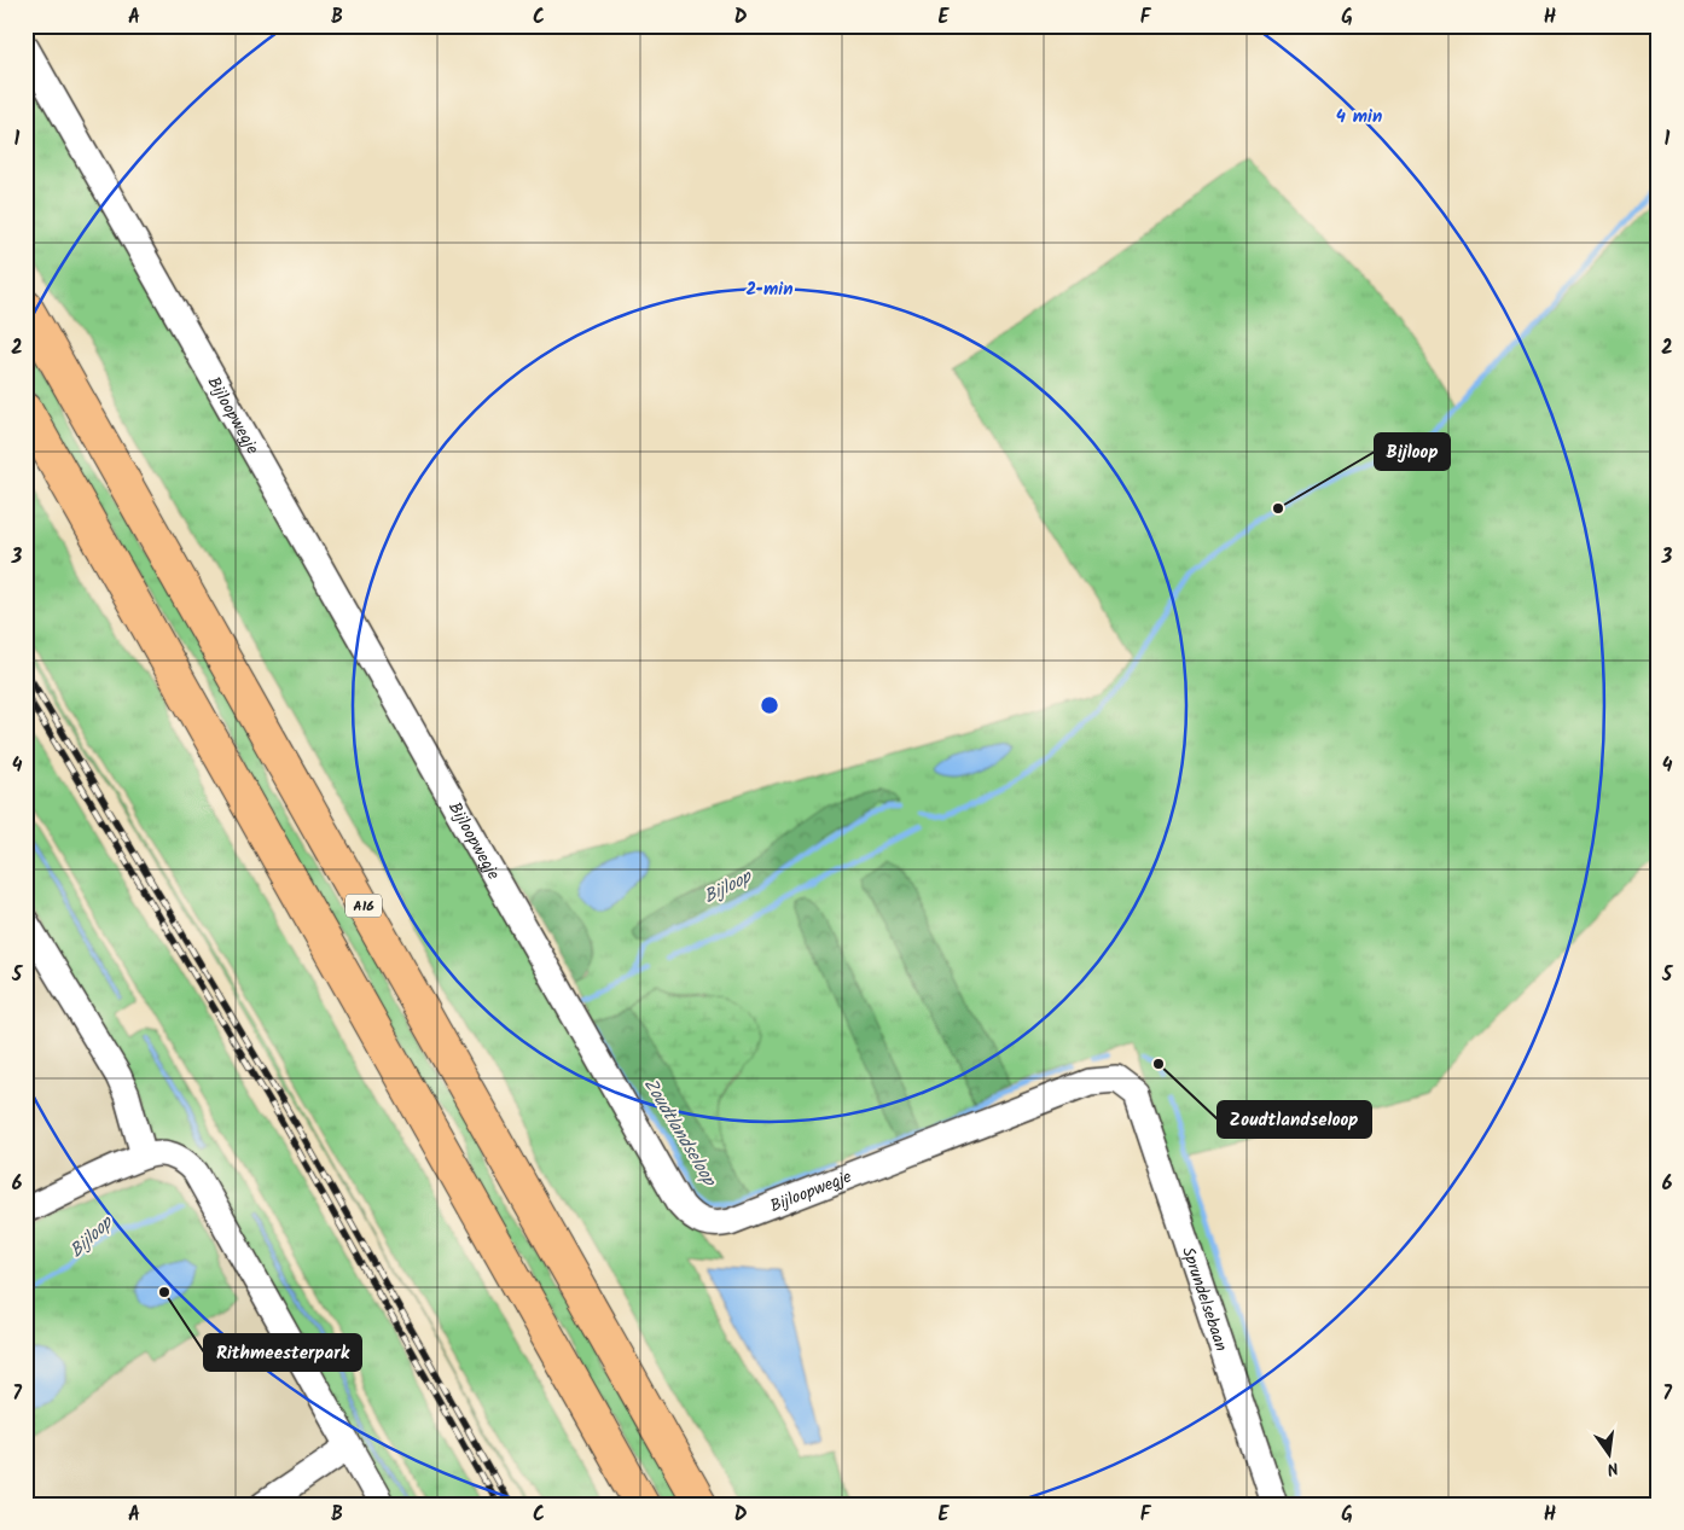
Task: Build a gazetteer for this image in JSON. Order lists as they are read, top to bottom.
{
  "streets": {
    "highway": ["A16"],
    "street": ["Bijloopwegje", "Sprundelsebaan"]
  },
  "crossings": [
    ["Bijloopwegje", "Sprundelsebaan"]
  ],
  "water": ["Bijloop", "Zoudtlandseloop"],
  "places": ["Bijloop", "Zoudtlandseloop", "Rithmeesterpark"],
  "north": "bottom",
  "grid": {
    "columns": [
      "A",
      "B",
      "C",
      "D",
      "E",
      "F",
      "G",
      "H"
    ],
    "rows": [
      "1",
      "2",
      "3",
      "4",
      "5",
      "6",
      "7"
    ]
  },
  "rings": ["4 min", "2 min"]
}
